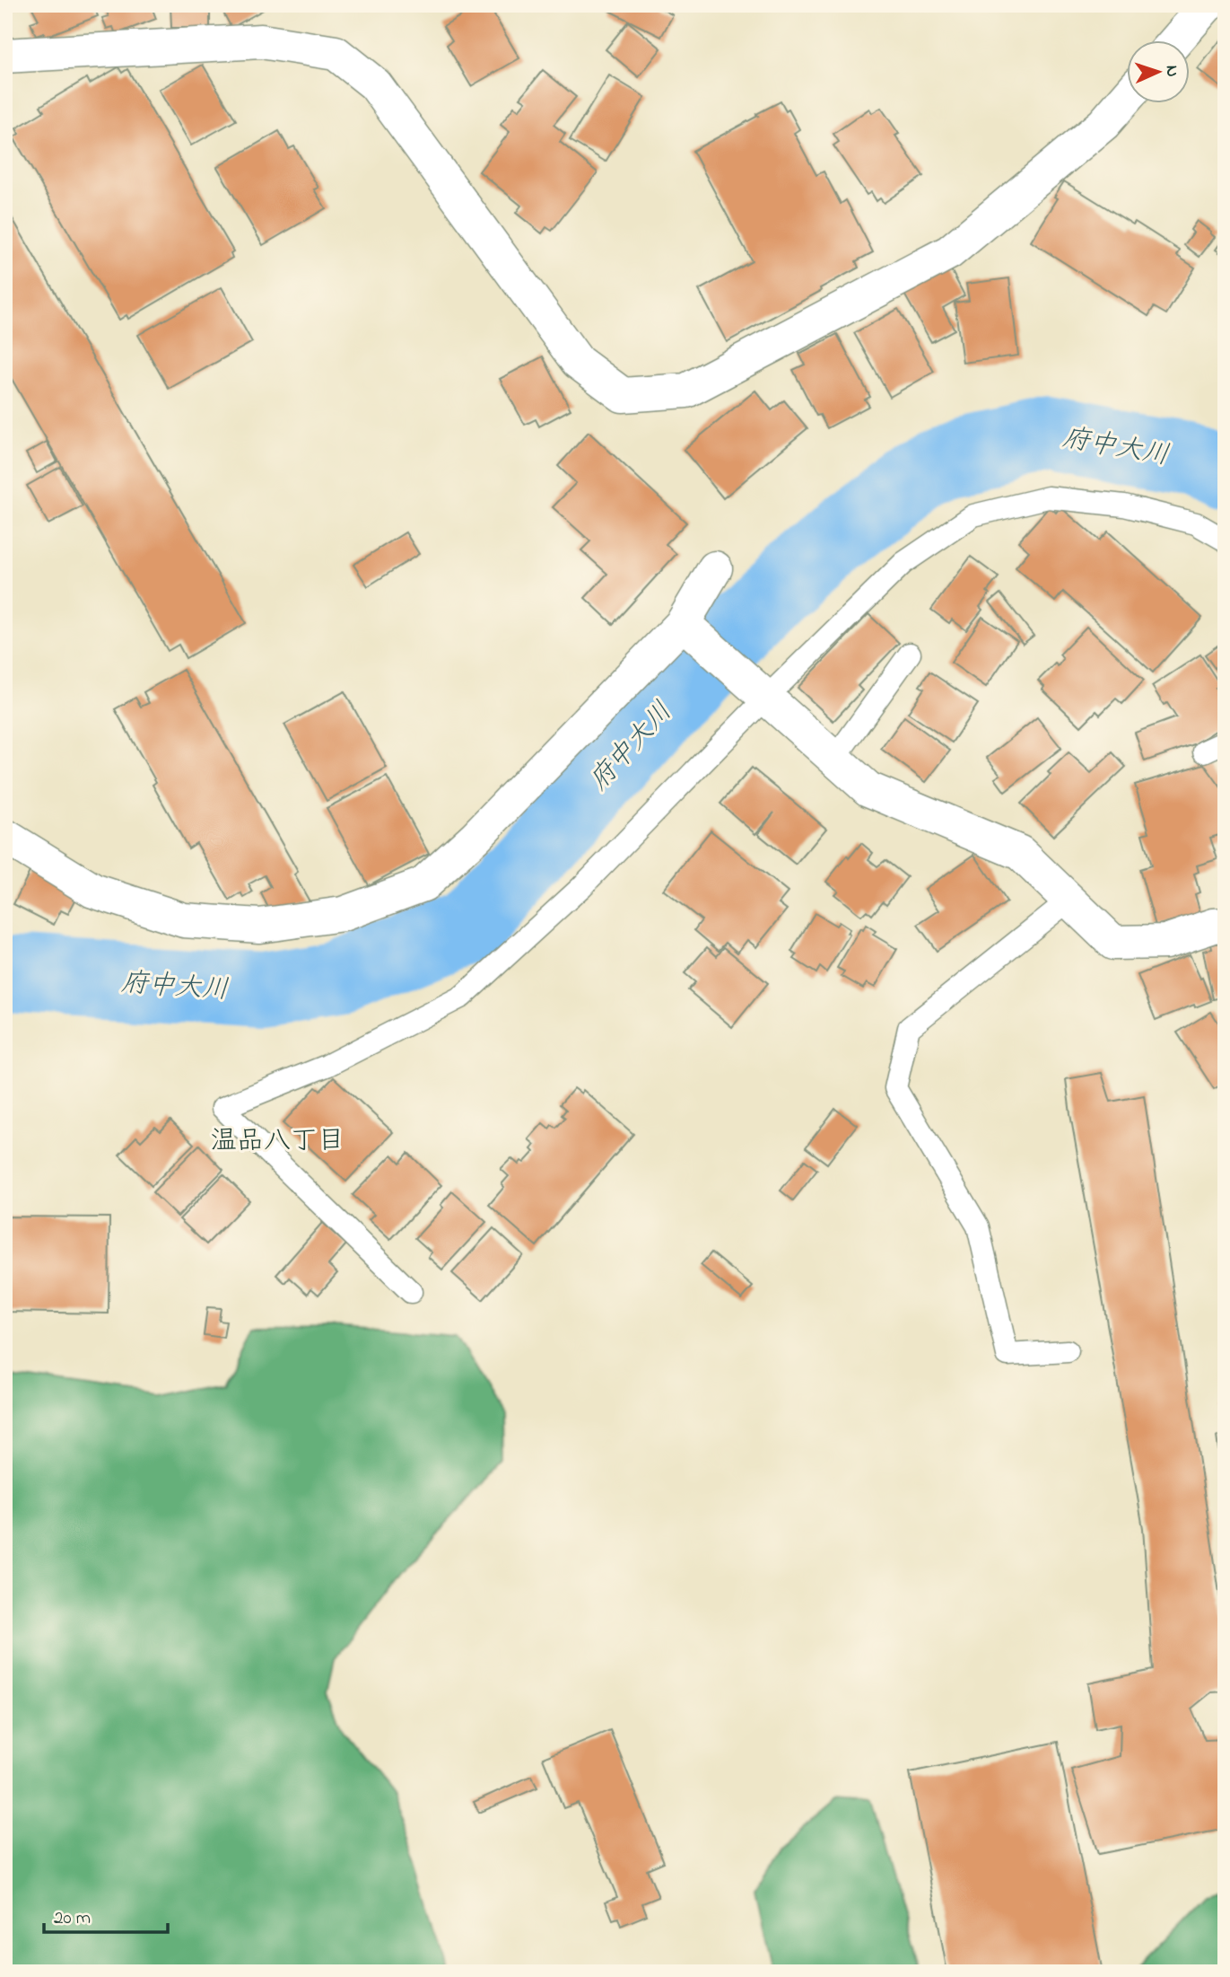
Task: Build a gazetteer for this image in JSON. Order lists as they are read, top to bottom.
{
  "districts": ["温品八丁目"],
  "water": ["府中大川"],
  "scale_bar": "20 m",
  "north": "right"
}
